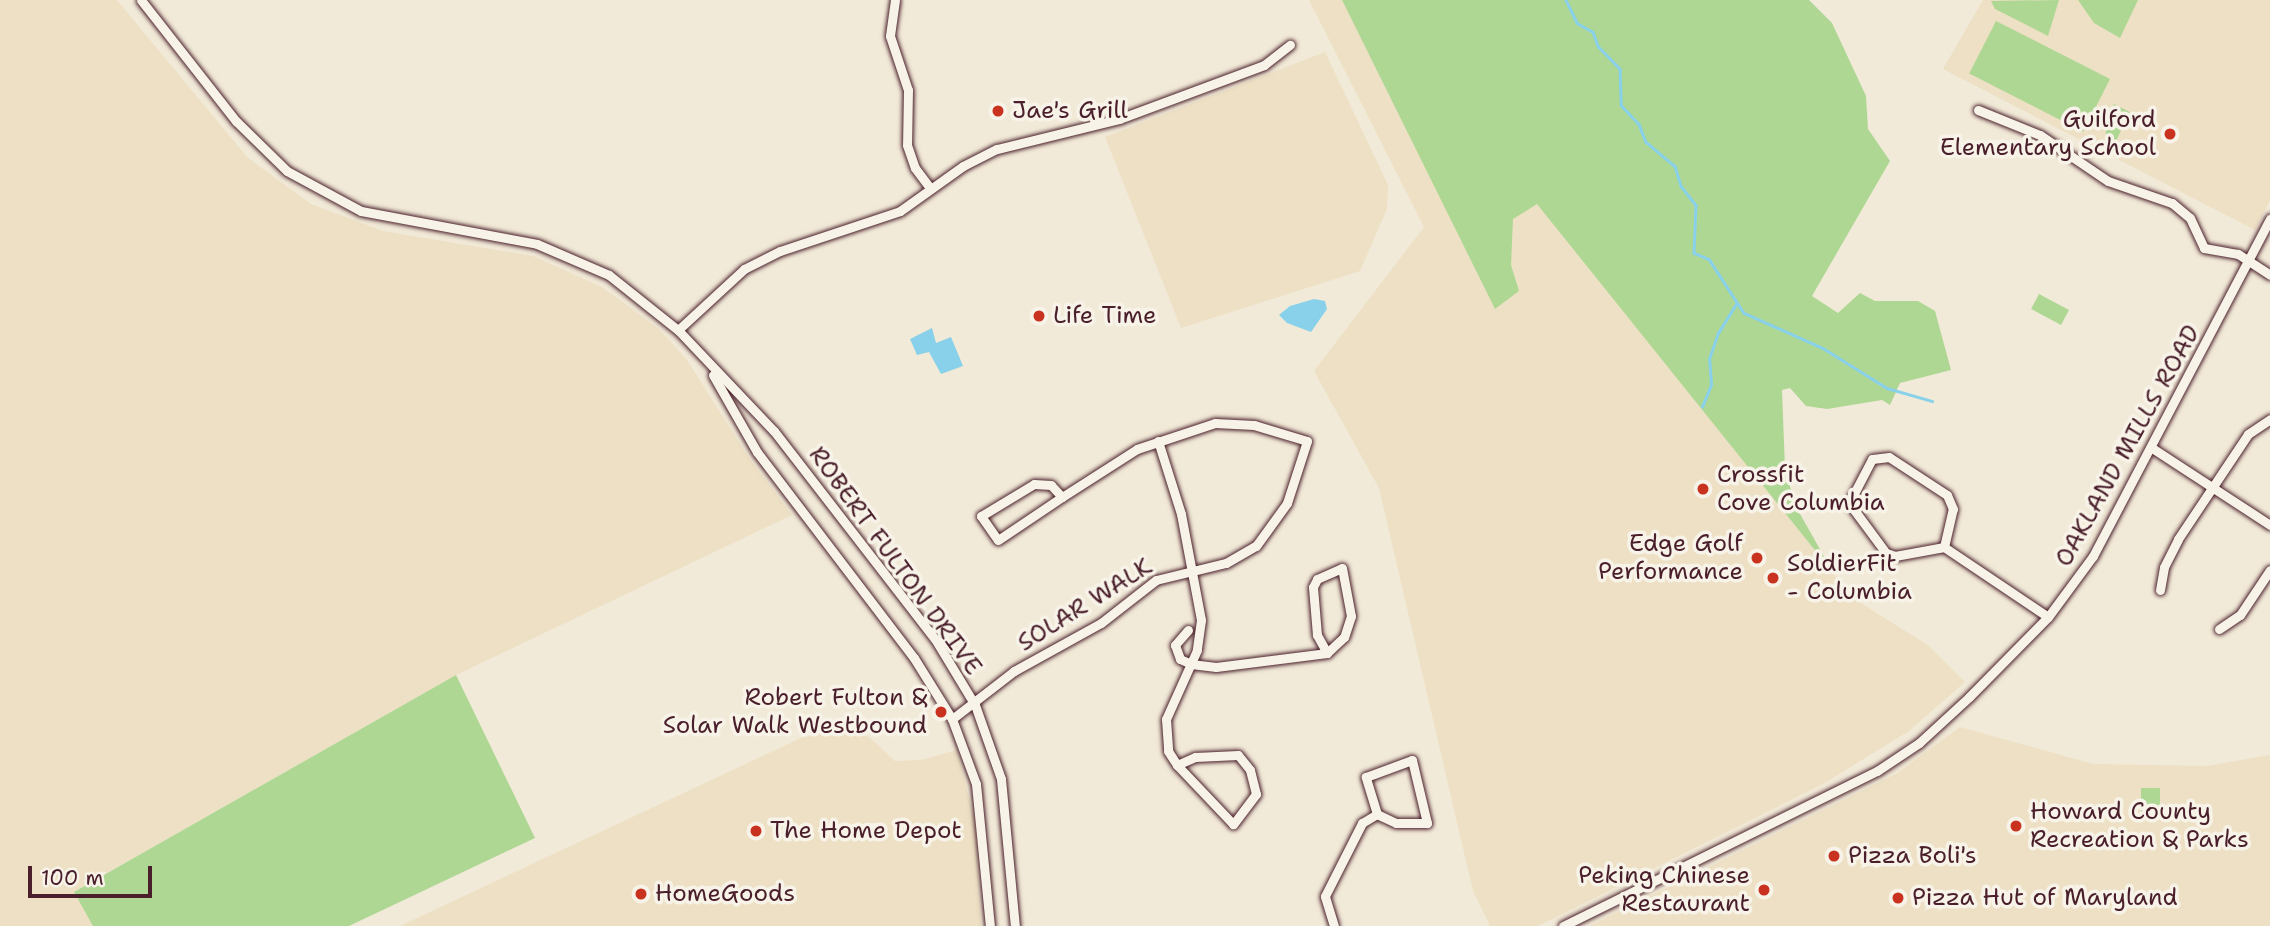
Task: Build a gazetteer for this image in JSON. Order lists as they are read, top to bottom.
{
  "streets": {
    "street": ["OAKLAND MILLS ROAD", "ROBERT FULTON DRIVE", "SOLAR WALK"]
  },
  "crossings": [
    ["ROBERT FULTON DRIVE", "SOLAR WALK"]
  ],
  "places": [
    "Jae's Grill",
    "Guilford Elementary School",
    "Life Time",
    "Crossfit Cove Columbia",
    "Edge Golf Performance",
    "SoldierFit - Columbia",
    "Robert Fulton & Solar Walk Westbound",
    "Howard County Recreation & Parks",
    "The Home Depot",
    "Pizza Boli's",
    "Peking Chinese Restaurant",
    "HomeGoods",
    "Pizza Hut of Maryland"
  ],
  "scale_bar": "100 m"
}
